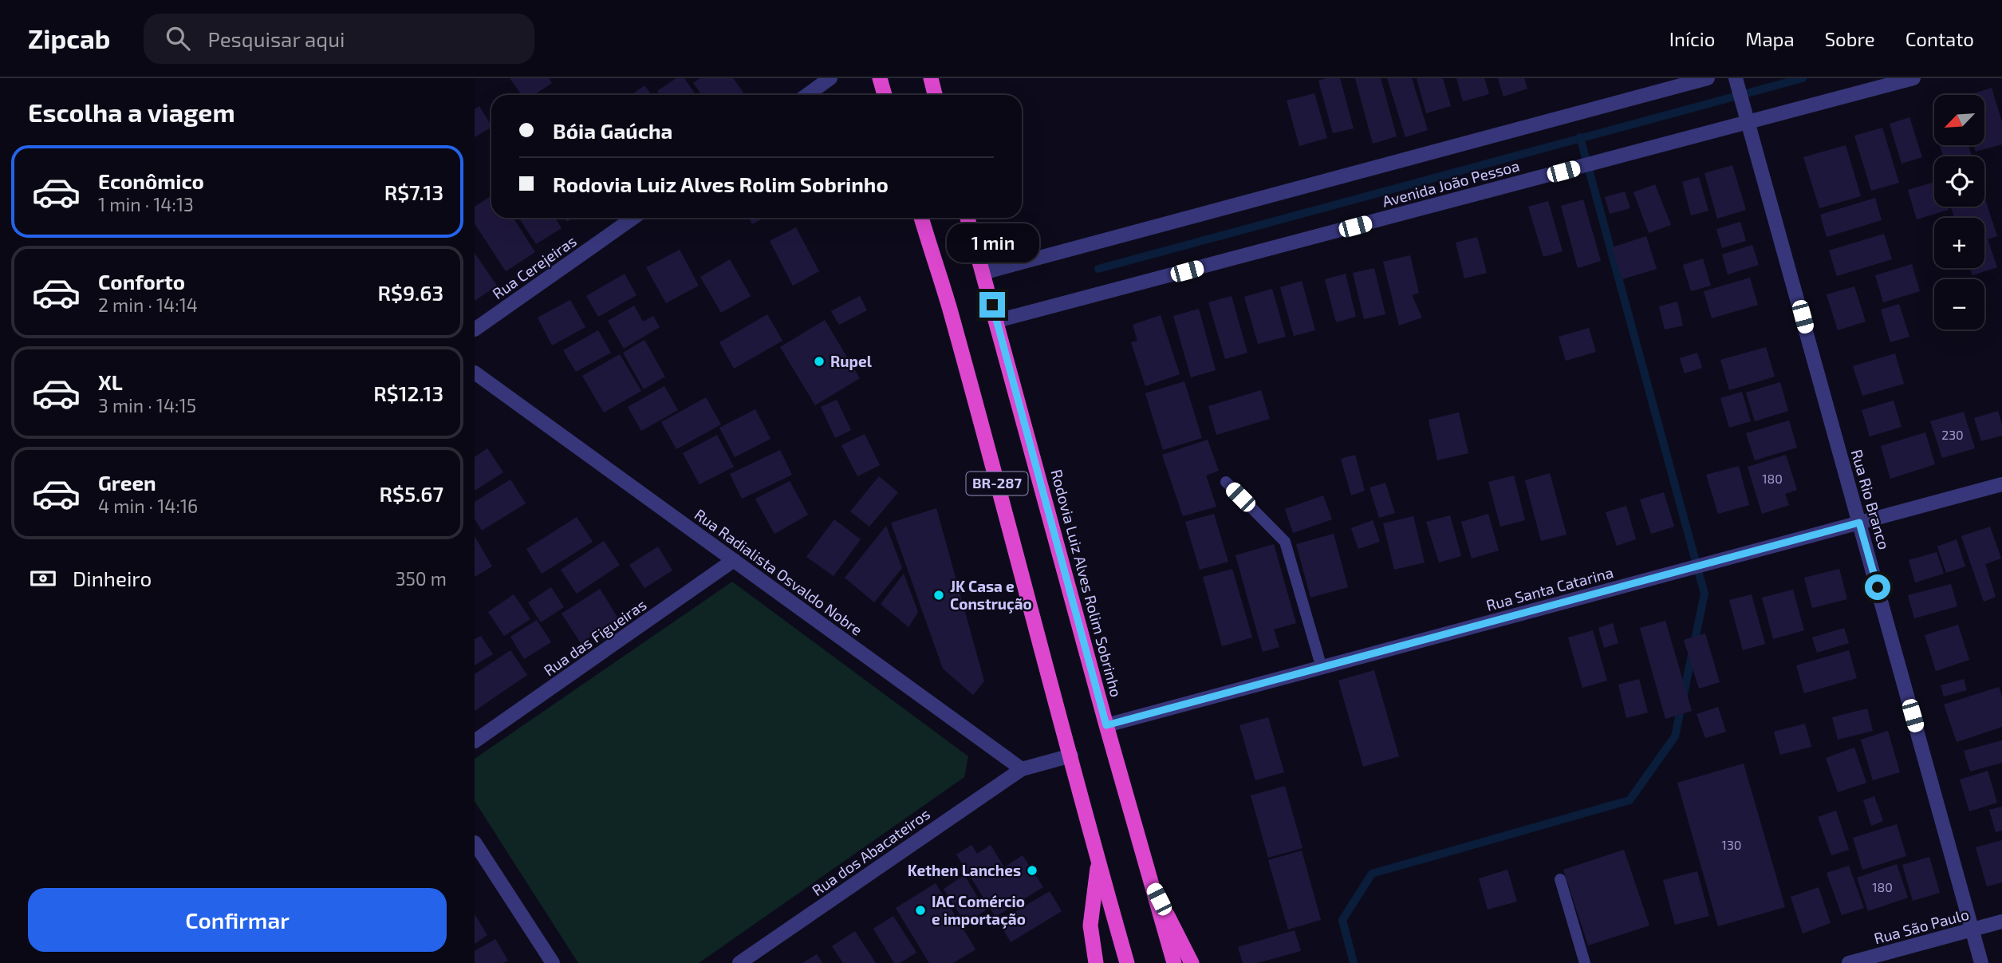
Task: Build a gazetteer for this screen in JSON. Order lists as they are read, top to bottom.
{
  "streets": {
    "highway": ["BR-287", "Rodovia Luiz Alves Rolim Sobrinho"],
    "street": [
      "Avenida João Pessoa",
      "Rua Cerejeiras",
      "Rua Rio Branco",
      "Rua Radialista Osvaldo Nobre",
      "Rua Santa Catarina",
      "Rua das Figueiras",
      "Rua dos Abacateiros",
      "Rua São Paulo"
    ]
  },
  "crossings": [
    ["Avenida João Pessoa", "Rua Rio Branco"],
    ["Avenida João Pessoa", "Rodovia Luiz Alves Rolim Sobrinho"],
    ["BR-287", "Rodovia Luiz Alves Rolim Sobrinho"],
    ["Rua Rio Branco", "Rua Santa Catarina"],
    ["Rua Rio Branco", "Rua São Paulo"],
    ["Rua Radialista Osvaldo Nobre", "Rua das Figueiras"],
    ["Rua Radialista Osvaldo Nobre", "Rua dos Abacateiros"],
    ["Rodovia Luiz Alves Rolim Sobrinho", "Rua Santa Catarina"]
  ],
  "places": [
    "Rupel",
    "JK Casa e Construção",
    "Kethen Lanches",
    "IAC Comércio e importação"
  ],
  "house_numbers": [
    "230",
    "180",
    "130",
    "180"
  ],
  "north": "bottom left",
  "page": {
    "header": "Zipcab",
    "search": "Pesquisar aqui",
    "nav": [
      "Início",
      "Mapa",
      "Sobre",
      "Contato"
    ],
    "heading": "Escolha a viagem",
    "map_buttons": ["+", "−"],
    "banner": ["Bóia Gaúcha", "Rodovia Luiz Alves Rolim Sobrinho"],
    "list": [
      {
        "name": "Econômico",
        "note": "1 min · 14:13",
        "value": "R$7.13"
      },
      {
        "name": "Conforto",
        "note": "2 min · 14:14",
        "value": "R$9.63"
      },
      {
        "name": "XL",
        "note": "3 min · 14:15",
        "value": "R$12.13"
      },
      {
        "name": "Green",
        "note": "4 min · 14:16",
        "value": "R$5.67"
      }
    ],
    "bubble": "1 min",
    "pay": ["Dinheiro", "350 m"],
    "buttons": "Confirmar"
  }
}
